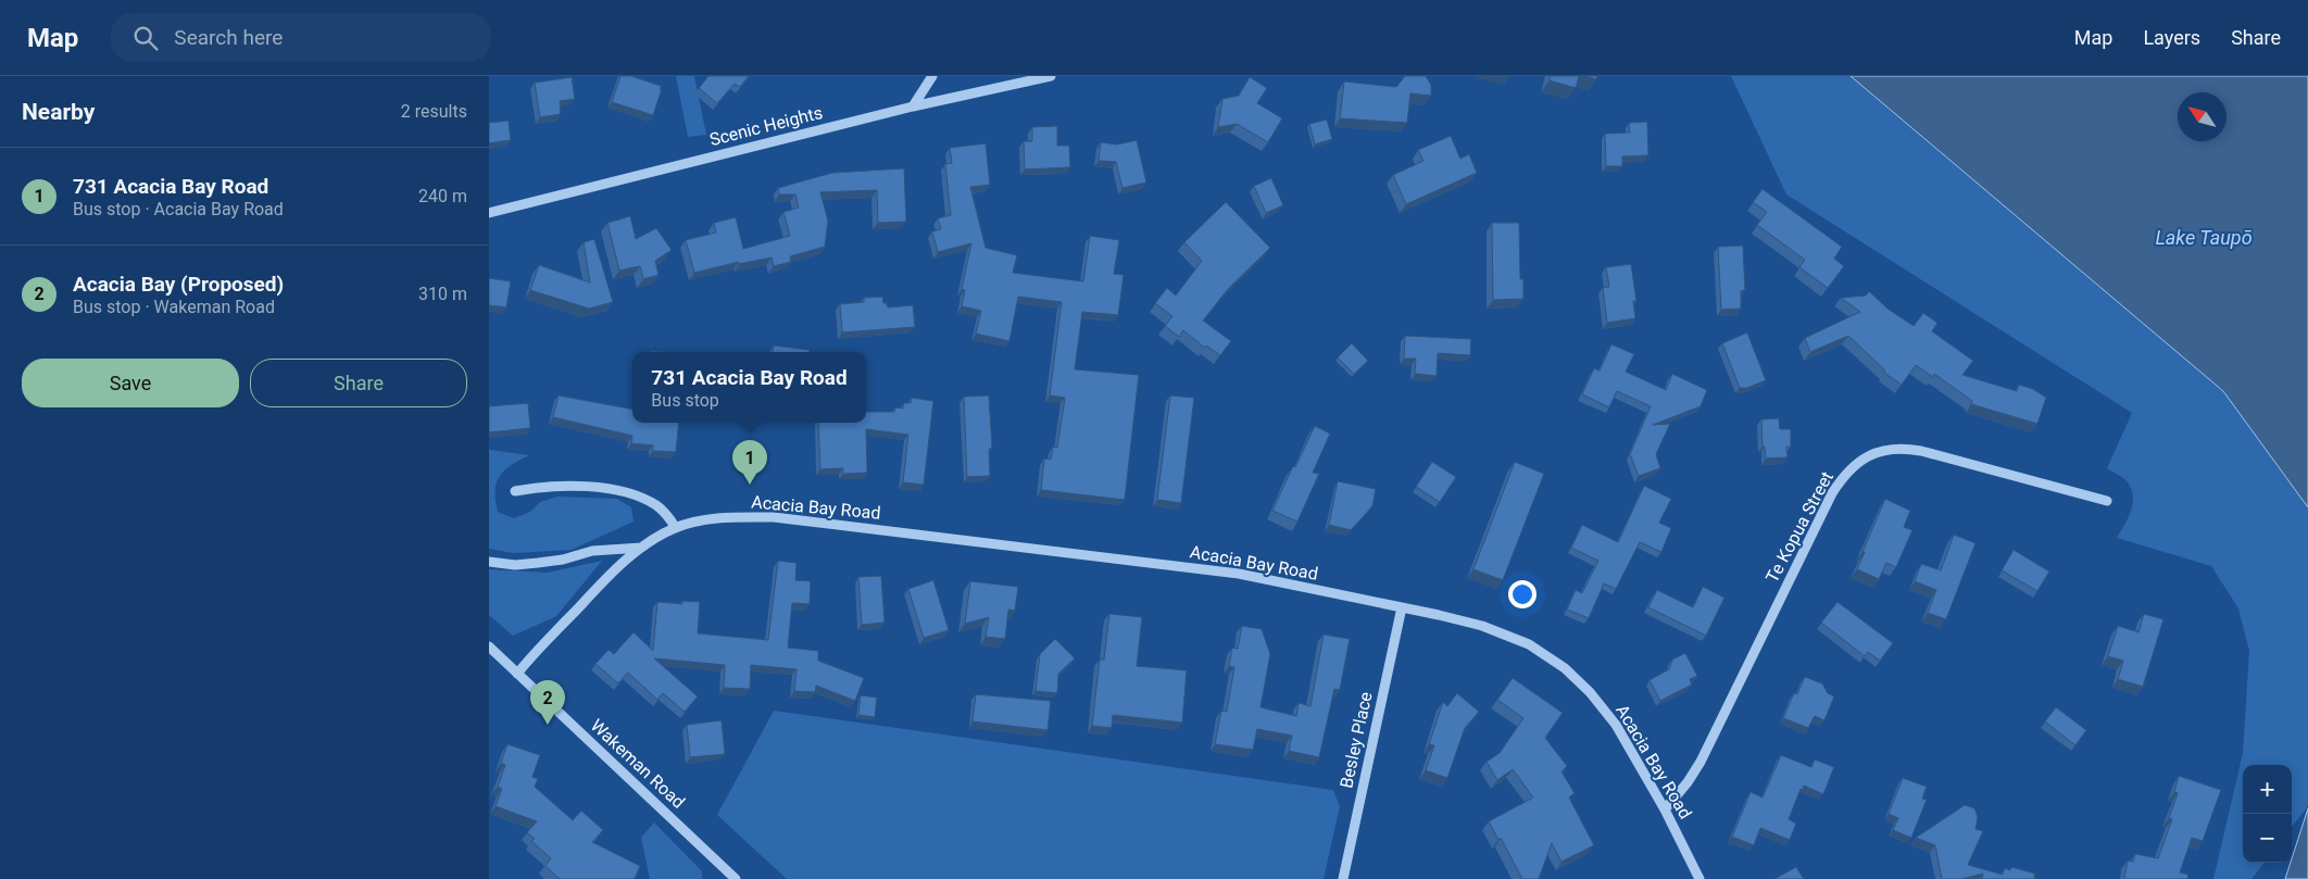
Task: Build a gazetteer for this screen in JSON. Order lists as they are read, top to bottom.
{
  "streets": {
    "street": [
      "Scenic Heights",
      "Acacia Bay Road",
      "Te Kopua Street",
      "Besley Place",
      "Wakeman Road"
    ]
  },
  "crossings": [
    ["Acacia Bay Road", "Te Kopua Street"],
    ["Acacia Bay Road", "Besley Place"],
    ["Acacia Bay Road", "Wakeman Road"]
  ],
  "water": ["Lake Taupō"],
  "north": "top left",
  "page": {
    "header": "Map",
    "search": "Search here",
    "nav": ["Map", "Layers", "Share"],
    "heading": ["Nearby", "2 results"],
    "list": [
      {
        "mark": "1",
        "name": "731 Acacia Bay Road",
        "note": "Bus stop · Acacia Bay Road",
        "value": "240 m"
      },
      {
        "mark": "2",
        "name": "Acacia Bay (Proposed)",
        "note": "Bus stop · Wakeman Road",
        "value": "310 m"
      }
    ],
    "buttons": ["Save", "Share"],
    "popup": ["731 Acacia Bay Road", "Bus stop"],
    "pins": ["1", "2"],
    "map_buttons": ["+", "−"]
  }
}
